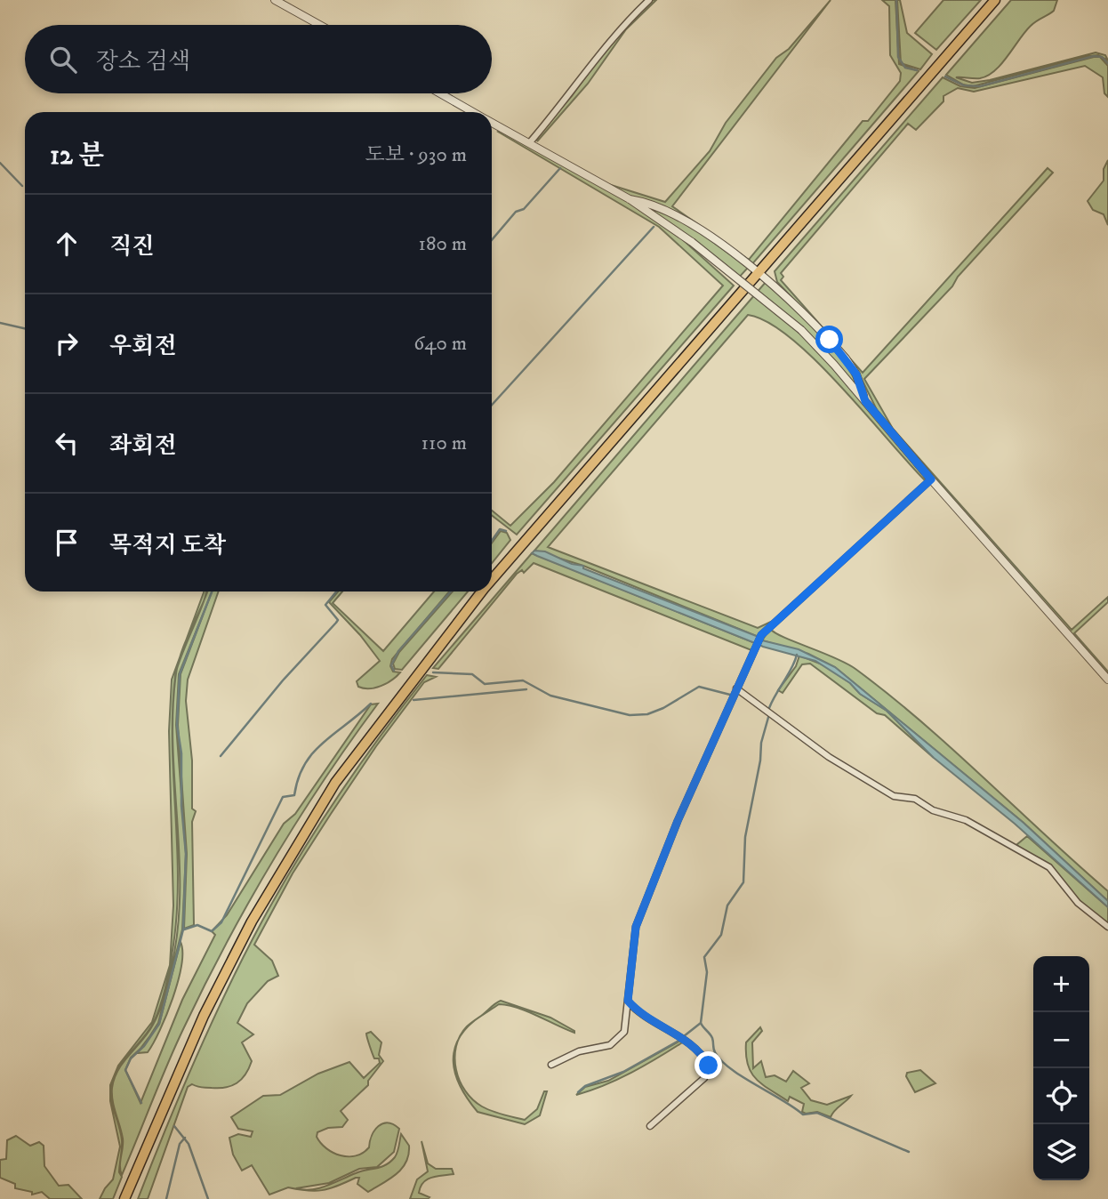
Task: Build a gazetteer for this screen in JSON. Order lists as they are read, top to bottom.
{
  "page": {
    "search": "장소 검색",
    "heading": ["12 분", "도보 · 930 m"],
    "list": [
      ["직진", "180 m"],
      ["우회전", "640 m"],
      ["좌회전", "110 m"],
      "목적지 도착"
    ],
    "map_buttons": ["+", "−"]
  }
}
